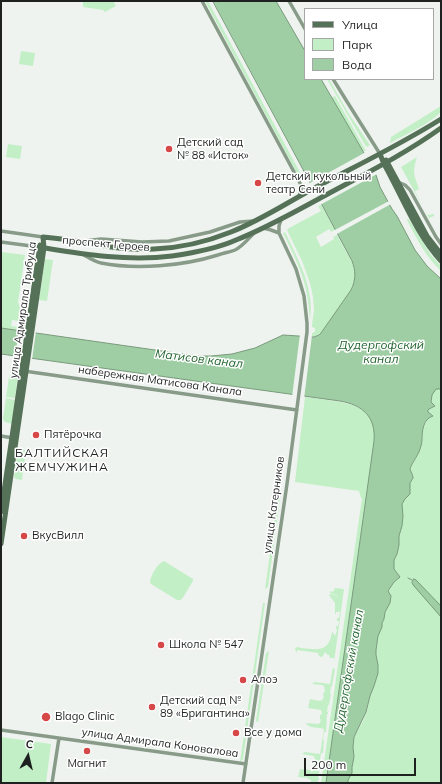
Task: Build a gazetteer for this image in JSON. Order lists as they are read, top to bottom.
{
  "streets": {
    "street": [
      "проспект Героев",
      "улица Адмирала Трибуца",
      "набережная Матисова Канала",
      "улица Катерников",
      "улица Адмирала Коновалова"
    ]
  },
  "crossings": [
    ["проспект Героев", "улица Адмирала Трибуца"],
    ["улица Адмирала Трибуца", "набережная Матисова Канала"],
    ["набережная Матисова Канала", "улица Катерников"],
    ["улица Катерников", "улица Адмирала Коновалова"]
  ],
  "districts": ["БАЛТИЙСКАЯ ЖЕМЧУЖИНА"],
  "water": ["Дудергофский канал", "Матисов канал"],
  "places": [
    "Детский сад № 88 «Исток»",
    "Детский кукольный театр Сени",
    "Пятёрочка",
    "ВкусВилл",
    "Школа № 547",
    "Алоэ",
    "Детский сад № 89 «Бригантина»",
    "Blago Clinic",
    "Все у дома",
    "Магнит"
  ],
  "legend": ["Улица", "Парк", "Вода"],
  "scale_bar": "200 m",
  "north": "top"
}
